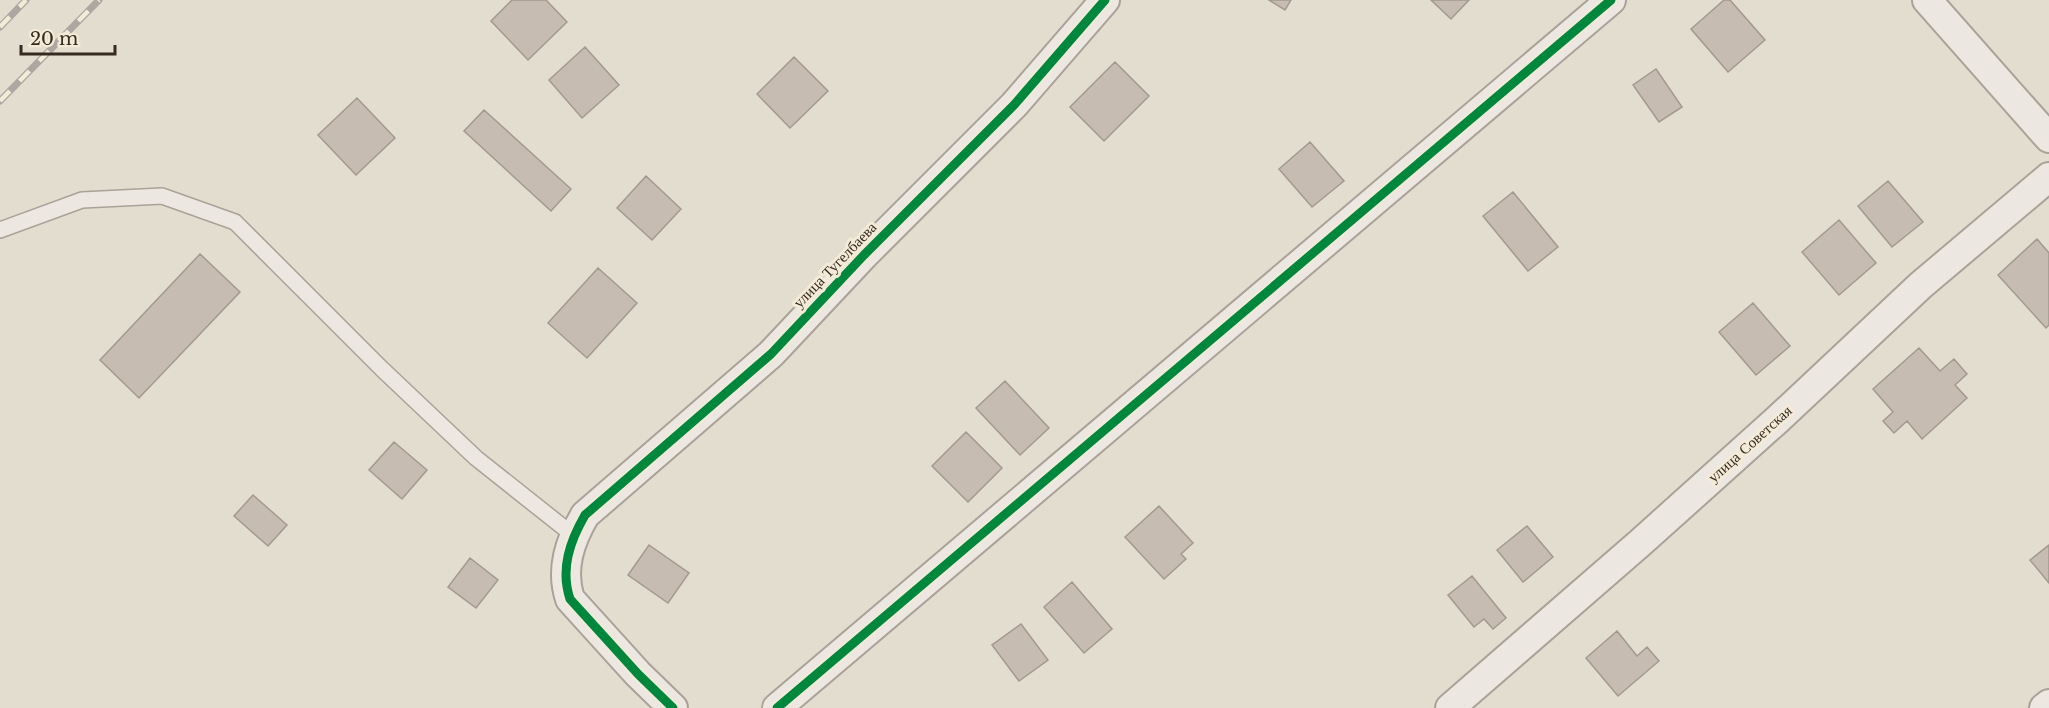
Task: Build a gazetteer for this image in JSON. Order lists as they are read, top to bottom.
{
  "streets": {
    "street": ["улица Тугелбаева", "улица Советская"]
  },
  "scale_bar": "20 m"
}
